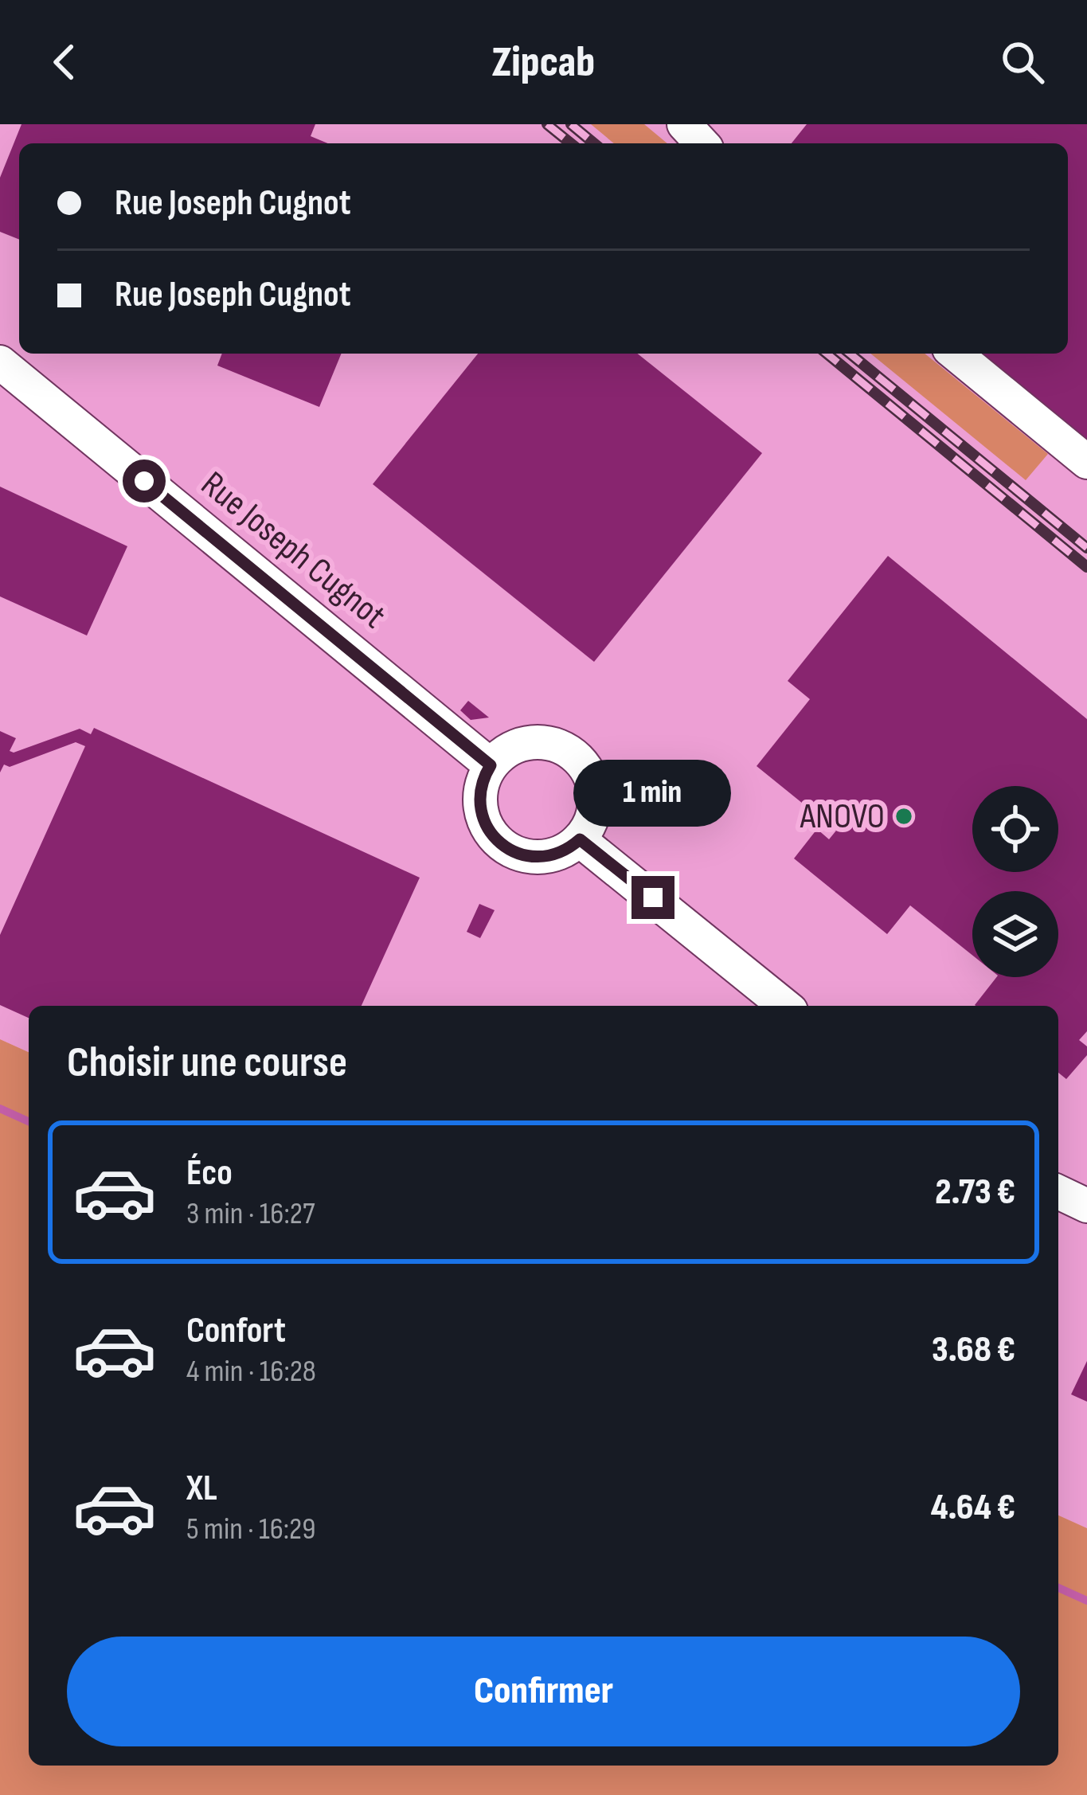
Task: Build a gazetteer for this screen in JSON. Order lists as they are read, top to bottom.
{
  "streets": {
    "street": ["Rue Joseph Cugnot"]
  },
  "places": ["ANOVO"],
  "page": {
    "header": "Zipcab",
    "banner": ["Rue Joseph Cugnot", "Rue Joseph Cugnot"],
    "bubble": "1 min",
    "heading": "Choisir une course",
    "list": [
      {
        "name": "Éco",
        "note": "3 min · 16:27",
        "value": "2.73 €"
      },
      {
        "name": "Confort",
        "note": "4 min · 16:28",
        "value": "3.68 €"
      },
      {
        "name": "XL",
        "note": "5 min · 16:29",
        "value": "4.64 €"
      }
    ],
    "buttons": "Confirmer"
  }
}
